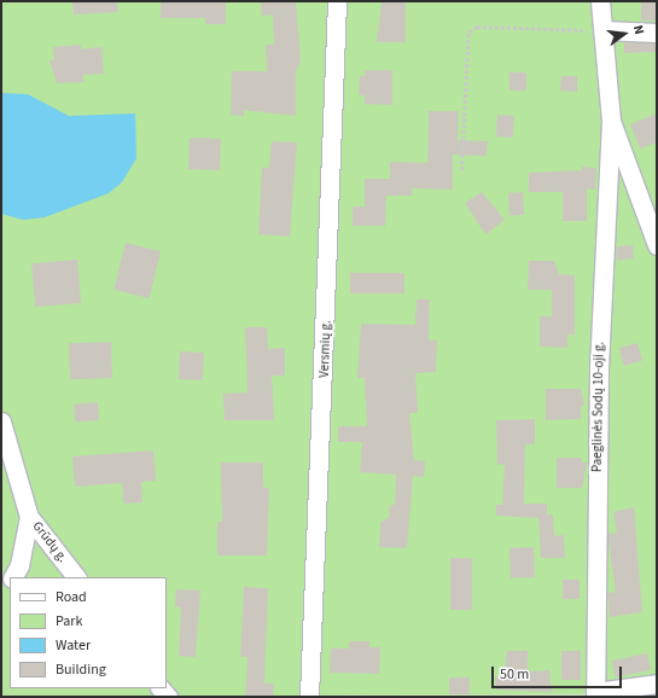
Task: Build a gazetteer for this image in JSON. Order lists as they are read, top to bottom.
{
  "streets": {
    "street": ["Versmių g.", "Paeglinės Sodų 10-oji g.", "Grūdų g."]
  },
  "legend": [
    "Road",
    "Park",
    "Water",
    "Building"
  ],
  "scale_bar": "50 m",
  "north": "right"
}
